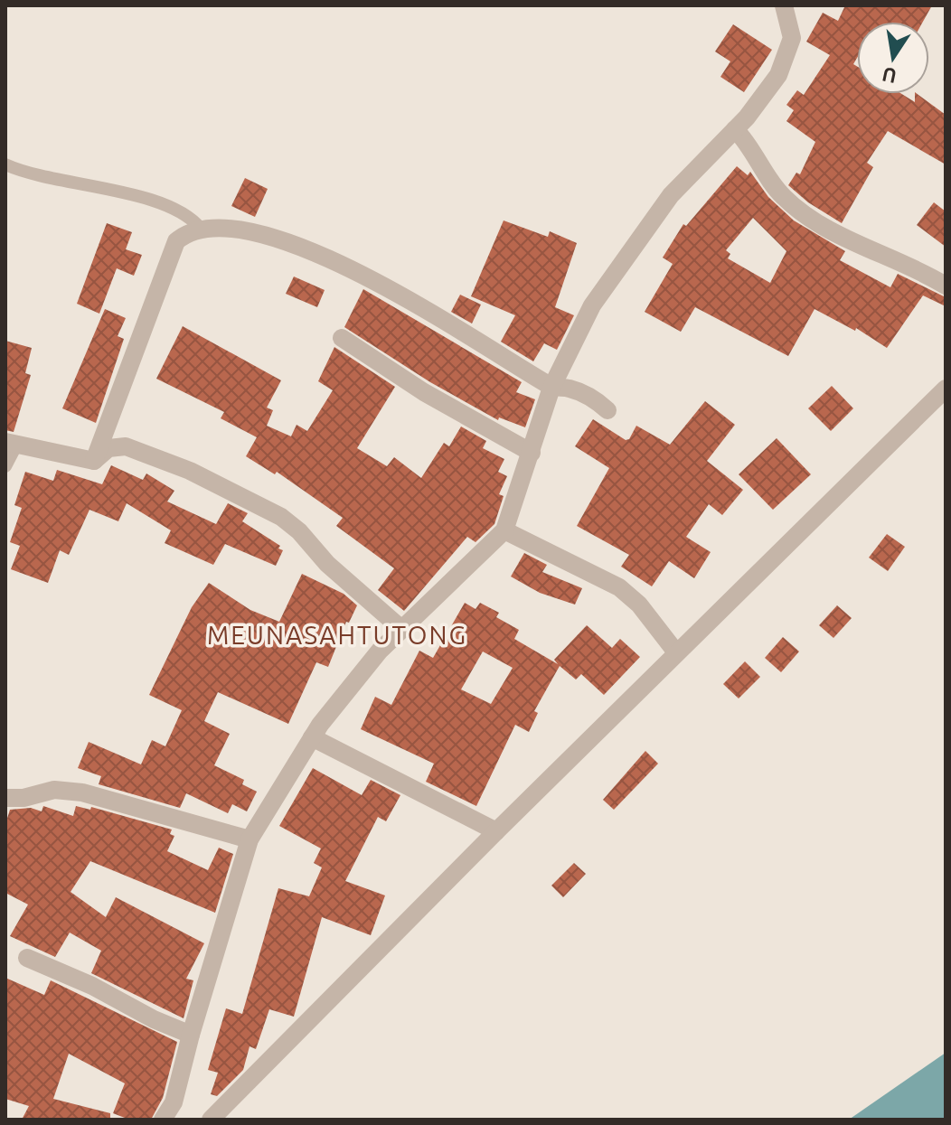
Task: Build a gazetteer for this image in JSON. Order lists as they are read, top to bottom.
{
  "districts": ["MEUNASAHTUTONG"],
  "north": "bottom"
}
